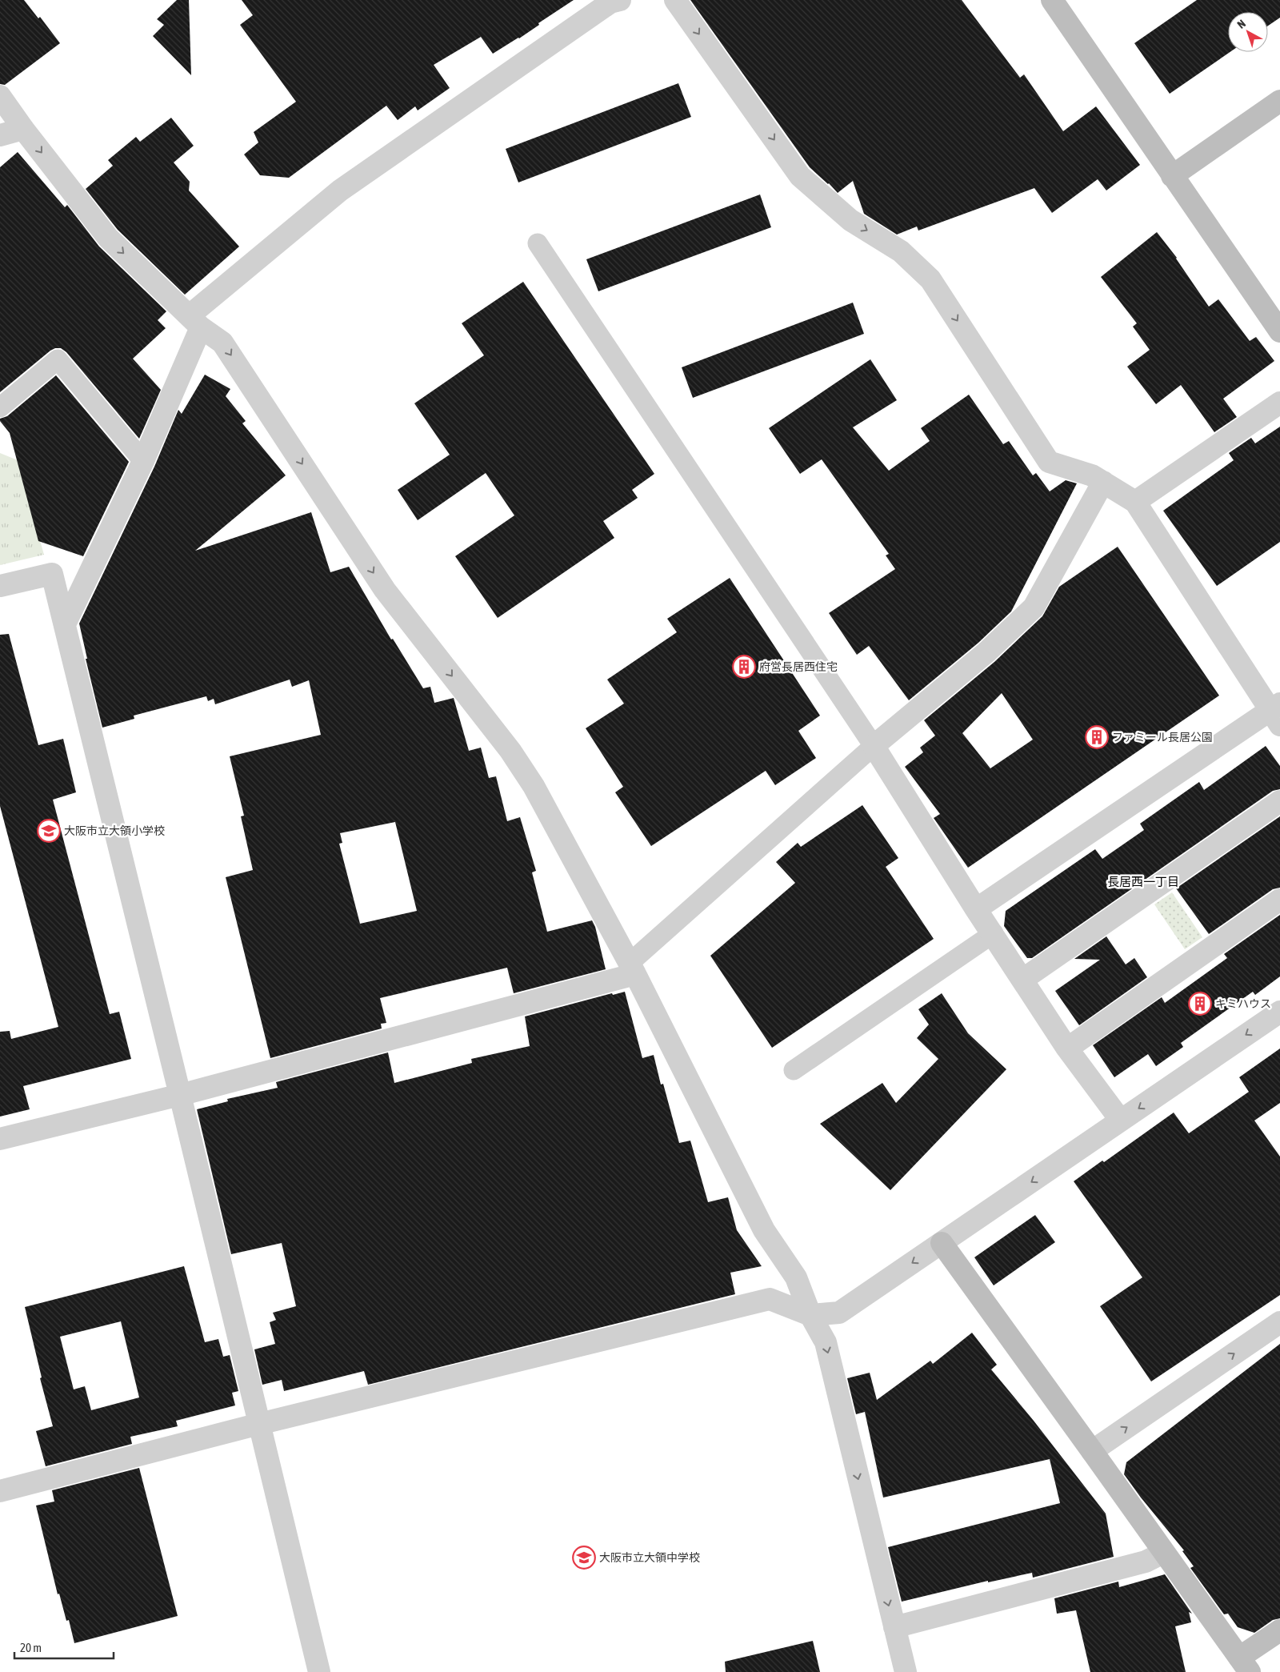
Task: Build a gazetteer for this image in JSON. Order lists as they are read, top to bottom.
{
  "districts": ["長居西一丁目"],
  "places": {
    "building": ["府営長居西住宅", "ファミール長居公園", "キミハウス"],
    "school or university": ["大阪市立大領小学校", "大阪市立大領中学校"]
  },
  "scale_bar": "20 m",
  "north": "top left"
}
